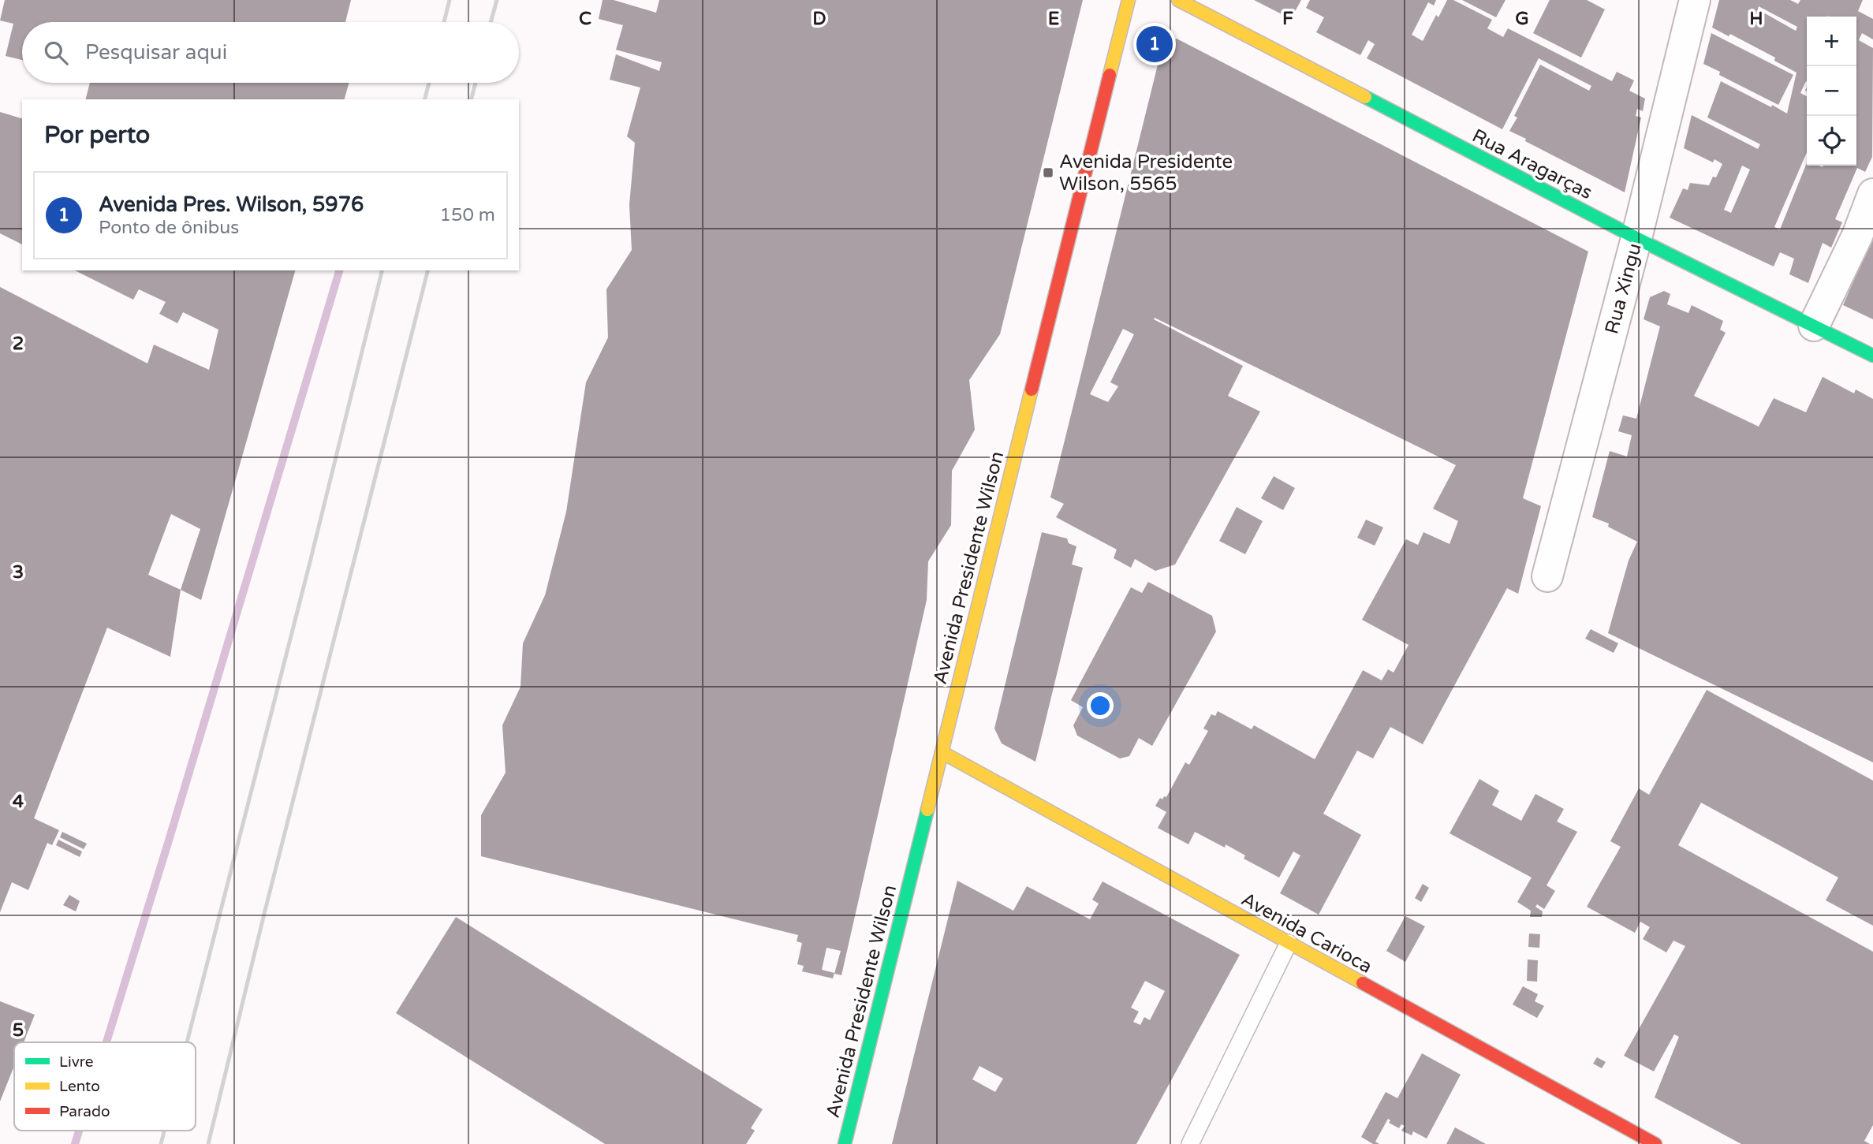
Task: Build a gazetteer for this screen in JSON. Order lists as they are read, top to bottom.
{
  "streets": {
    "street": [
      "Rua Aragarças",
      "Rua Xingu",
      "Avenida Presidente Wilson",
      "Avenida Carioca"
    ]
  },
  "crossings": [
    ["Rua Aragarças", "Rua Xingu"],
    ["Avenida Presidente Wilson", "Avenida Carioca"]
  ],
  "places": {
    "transit": ["Avenida Presidente Wilson, 5565"]
  },
  "legend": ["Livre", "Lento", "Parado"],
  "page": {
    "map_buttons": ["+", "−"],
    "search": "Pesquisar aqui",
    "pins": "1",
    "heading": "Por perto",
    "list": [
      {
        "mark": "1",
        "name": "Avenida Pres. Wilson, 5976",
        "note": "Ponto de ônibus",
        "value": "150 m"
      }
    ]
  },
  "grid": {
    "columns": [
      "C",
      "D",
      "E",
      "F",
      "G",
      "H"
    ],
    "rows": [
      "2",
      "3",
      "4",
      "5"
    ]
  }
}
